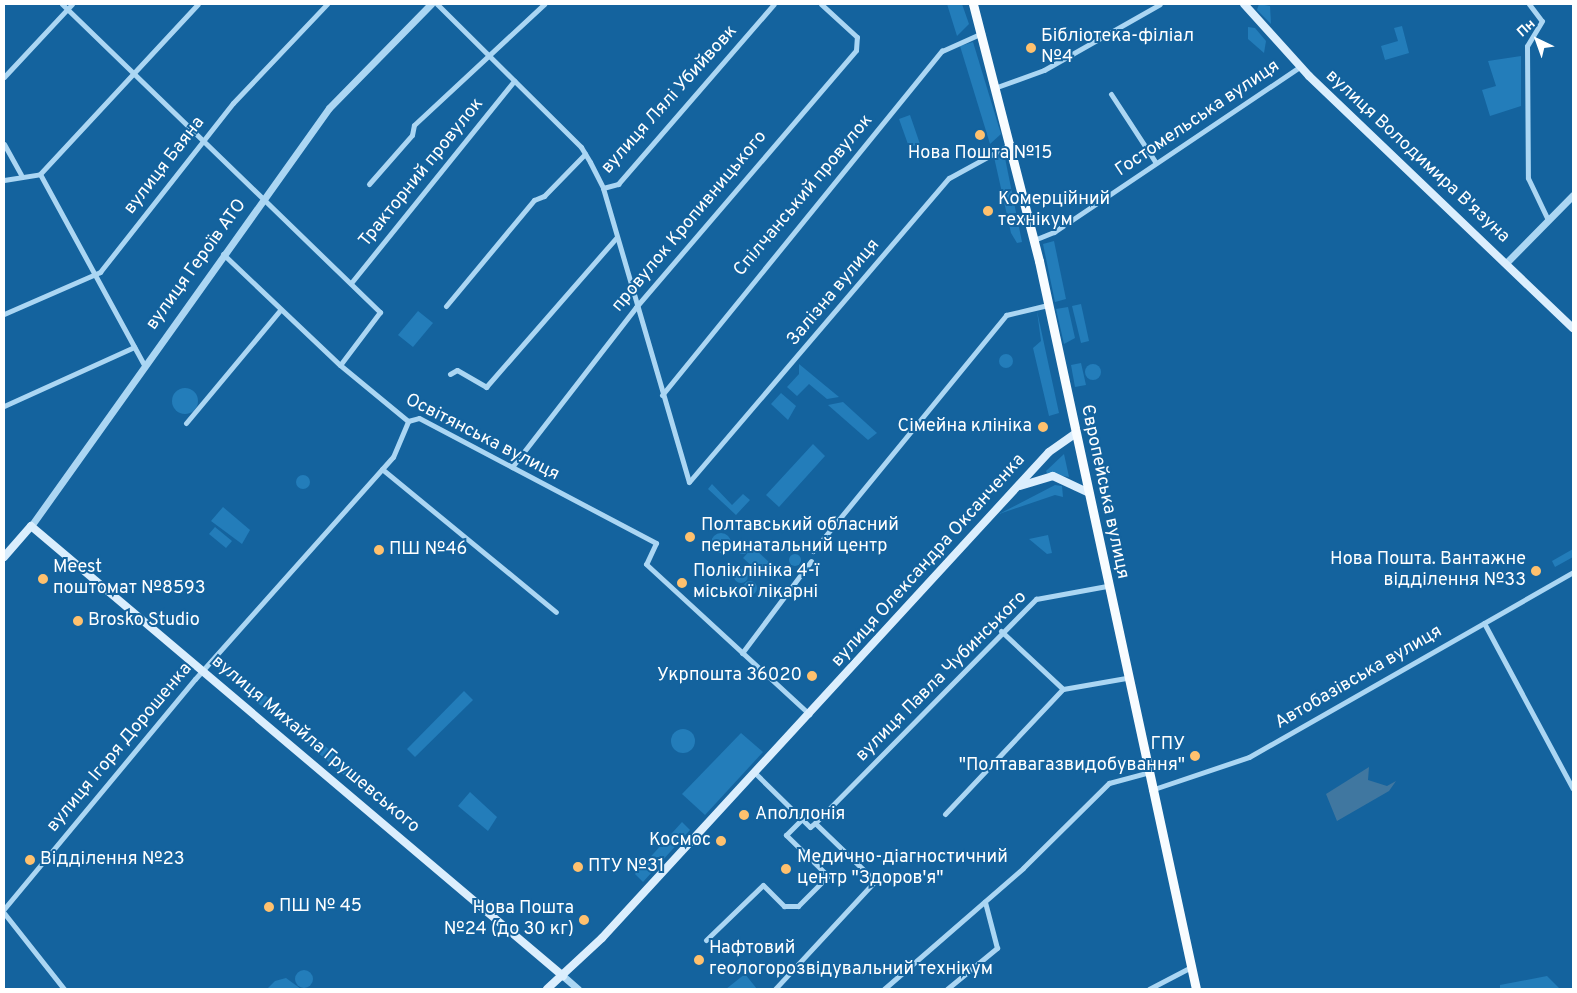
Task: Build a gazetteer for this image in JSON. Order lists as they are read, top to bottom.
{
  "streets": {
    "main road": [
      "вулиця Володимира В'язуна",
      "вулиця Героїв АТО",
      "Європейська вулиця",
      "вулиця Олександра Оксанченка",
      "вулиця Михайла Грушевського"
    ],
    "street": [
      "вулиця Лялі Убийвовк",
      "Гостомельська вулиця",
      "вулиця Баяна",
      "Тракторний провулок",
      "Спілчанський провулок",
      "провулок Кропивницького",
      "Залізна вулиця",
      "Освітянська вулиця",
      "вулиця Павла Чубинського",
      "Автобазівська вулиця",
      "вулиця Ігоря Дорошенка"
    ]
  },
  "crossings": [
    ["Гостомельська вулиця", "вулиця Володимира В'язуна"],
    ["Гостомельська вулиця", "Європейська вулиця"],
    ["Спілчанський провулок", "Залізна вулиця"],
    ["Спілчанський провулок", "Європейська вулиця"],
    ["провулок Кропивницького", "Освітянська вулиця"],
    ["вулиця Героїв АТО", "Освітянська вулиця"],
    ["вулиця Героїв АТО", "вулиця Михайла Грушевського"],
    ["Залізна вулиця", "Європейська вулиця"],
    ["Освітянська вулиця", "вулиця Ігоря Дорошенка"],
    ["Європейська вулиця", "вулиця Олександра Оксанченка"],
    ["Європейська вулиця", "вулиця Павла Чубинського"],
    ["Європейська вулиця", "Автобазівська вулиця"],
    ["вулиця Олександра Оксанченка", "вулиця Михайла Грушевського"],
    ["вулиця Михайла Грушевського", "вулиця Ігоря Дорошенка"]
  ],
  "places": [
    "Бібліотека-філіал №4",
    "Нова Пошта №15",
    "Комерційний технікум",
    "Сімейна клініка",
    "Полтавський обласний перинатальний центр",
    "ПШ №46",
    "Нова Пошта. Вантажне відділення №33",
    "Meest поштомат №8593",
    "Поліклініка 4-ї міської лікарні",
    "Brosko Studio",
    "Укрпошта 36020",
    "ГПУ \"Полтавагазвидобування\"",
    "Аполлонія",
    "Космос",
    "Відділення №23",
    "ПТУ №31",
    "Медично-діагностичний центр \"Здоров'я\"",
    "ПШ № 45",
    "Нова Пошта №24 (до 30 кг)",
    "Нафтовий геологорозвідувальний технікум"
  ],
  "north": "top left"
}
